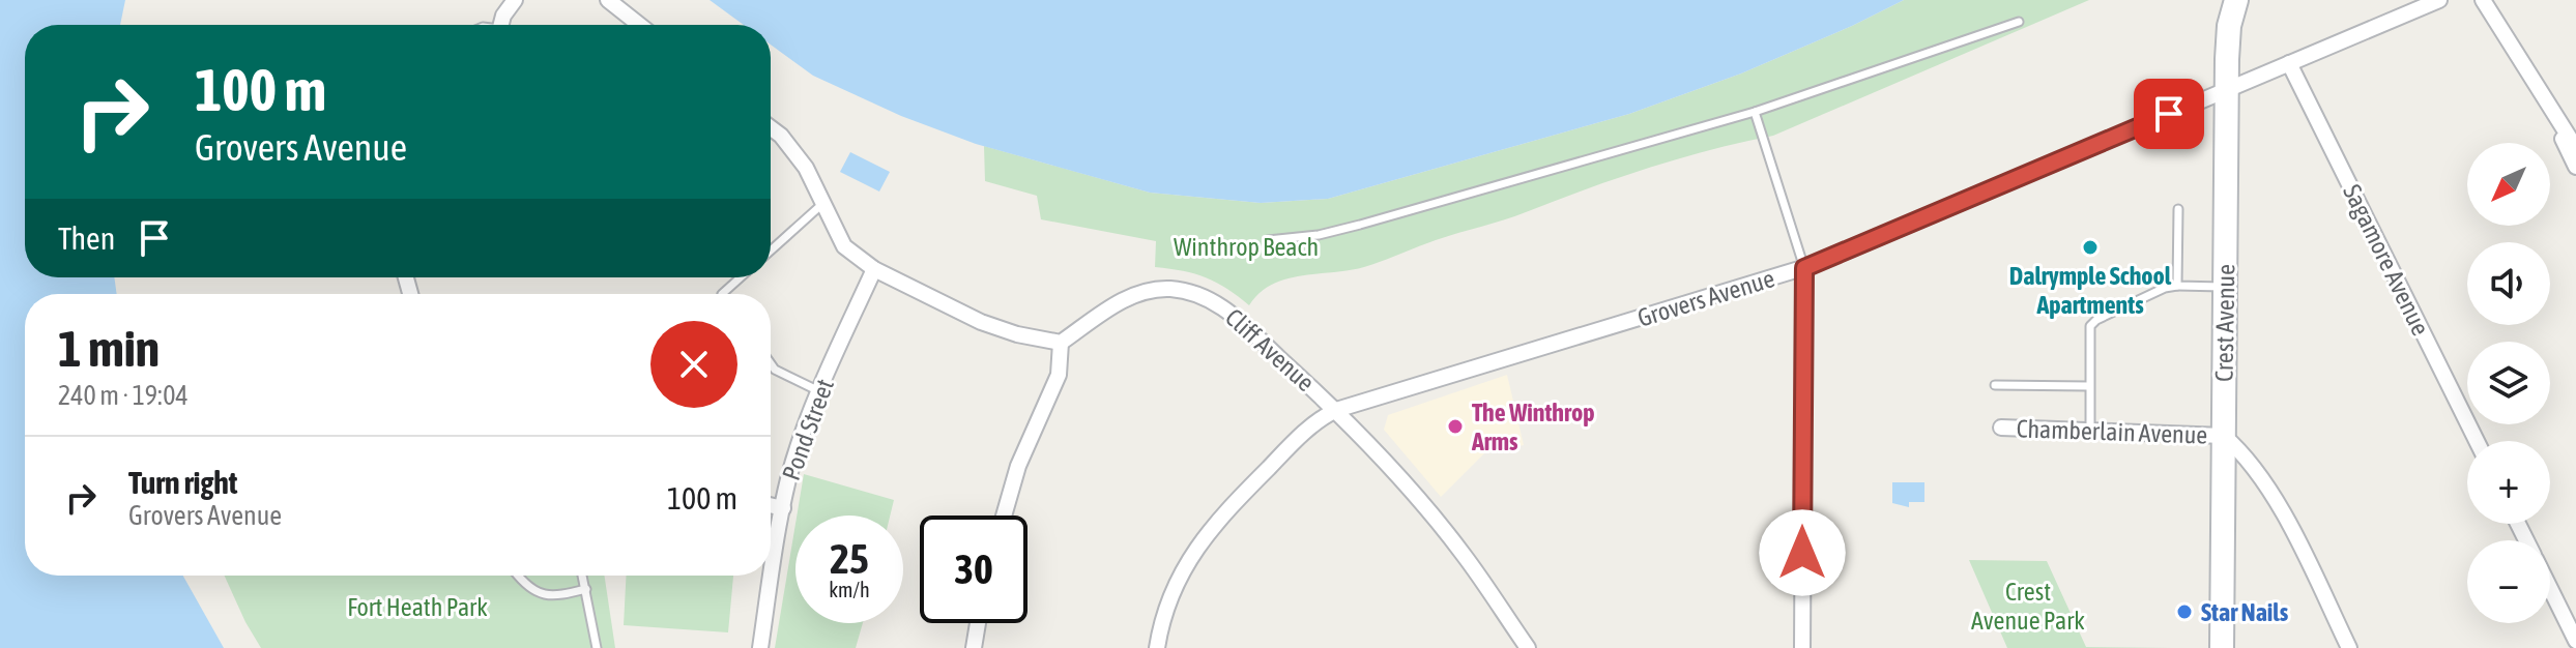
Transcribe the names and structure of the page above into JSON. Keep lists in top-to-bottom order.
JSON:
{
  "streets": {
    "main road": ["Crest Avenue"],
    "street": [
      "Sagamore Avenue",
      "Grovers Avenue",
      "Cliff Avenue",
      "Pond Street",
      "Chamberlain Avenue"
    ]
  },
  "crossings": [
    ["Sagamore Avenue", "Grovers Avenue"],
    ["Grovers Avenue", "Crest Avenue"],
    ["Grovers Avenue", "Cliff Avenue"],
    ["Crest Avenue", "Chamberlain Avenue"]
  ],
  "parks": ["Winthrop Beach", "Crest Avenue Park", "Fort Heath Park"],
  "places": ["Dalrymple School Apartments", "The Winthrop Arms", "Star Nails"],
  "north": "bottom left",
  "page": {
    "turn": ["100 m", "Grovers Avenue"],
    "map_buttons": ["+", "−"],
    "then": "Then",
    "heading": ["1 min", "240 m · 19:04"],
    "list": [
      {
        "name": "Turn right",
        "note": "Grovers Avenue",
        "value": "100 m"
      }
    ],
    "speed": "25 km/h",
    "limit": "30"
  }
}
